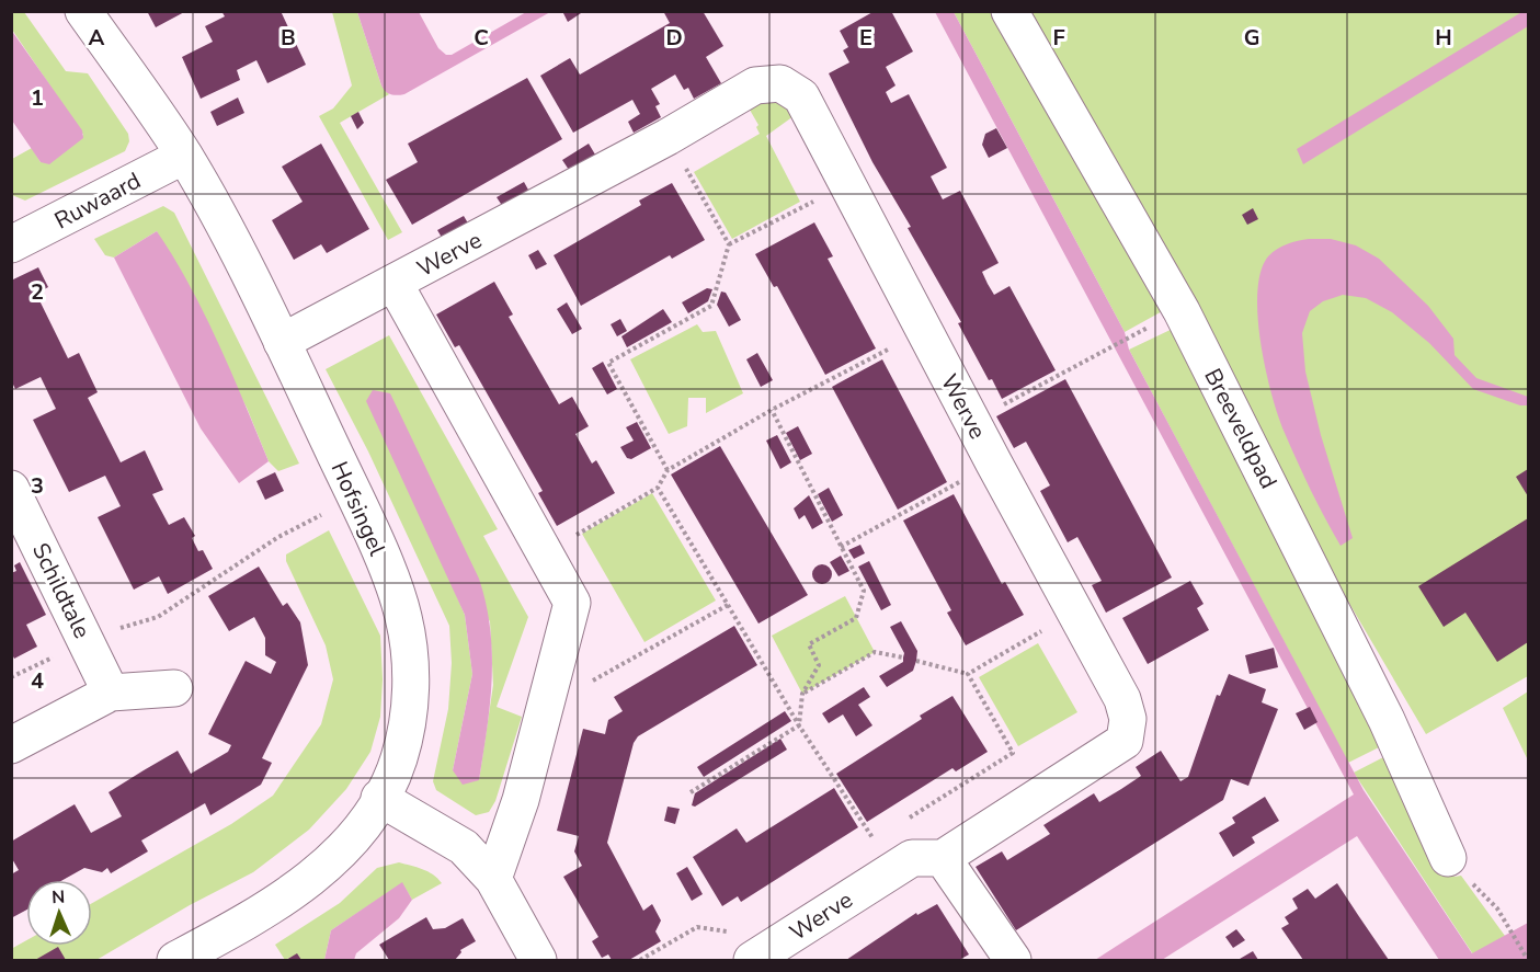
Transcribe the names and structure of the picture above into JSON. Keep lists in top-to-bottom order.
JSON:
{
  "streets": {
    "street": [
      "Ruwaard",
      "Werve",
      "Breeveldpad",
      "Hofsingel",
      "Schildtale"
    ]
  },
  "crossings": [
    ["Ruwaard", "Hofsingel"],
    ["Werve", "Hofsingel"]
  ],
  "north": "top",
  "grid": {
    "columns": [
      "A",
      "B",
      "C",
      "D",
      "E",
      "F",
      "G",
      "H"
    ],
    "rows": [
      "1",
      "2",
      "3",
      "4"
    ]
  }
}
